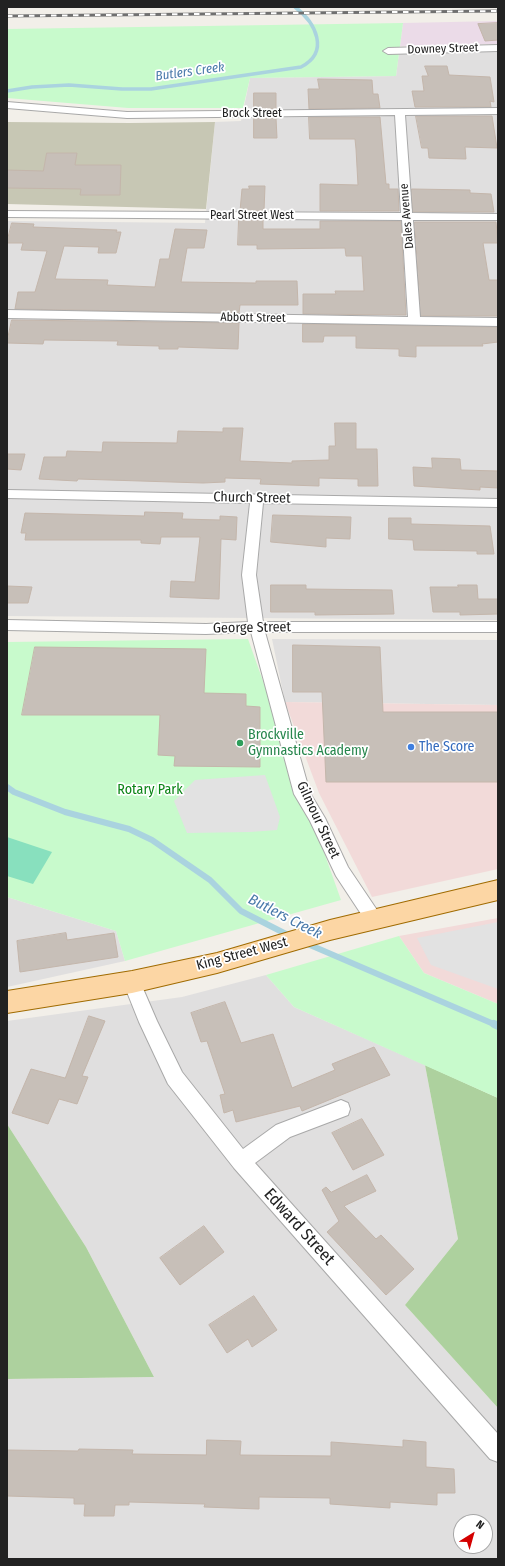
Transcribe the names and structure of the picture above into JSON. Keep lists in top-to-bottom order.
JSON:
{
  "streets": {
    "main road": ["King Street West"],
    "street": [
      "Downey Street",
      "Brock Street",
      "Pearl Street West",
      "Dales Avenue",
      "Abbott Street",
      "Church Street",
      "George Street",
      "Gilmour Street",
      "Edward Street"
    ]
  },
  "crossings": [
    ["Brock Street", "Dales Avenue"],
    ["Pearl Street West", "Dales Avenue"],
    ["Dales Avenue", "Abbott Street"],
    ["Church Street", "Gilmour Street"],
    ["George Street", "Gilmour Street"],
    ["Gilmour Street", "King Street West"],
    ["King Street West", "Edward Street"]
  ],
  "water": ["Butlers Creek"],
  "parks": ["Rotary Park"],
  "places": ["Brockville Gymnastics Academy", "The Score"],
  "north": "top right"
}
